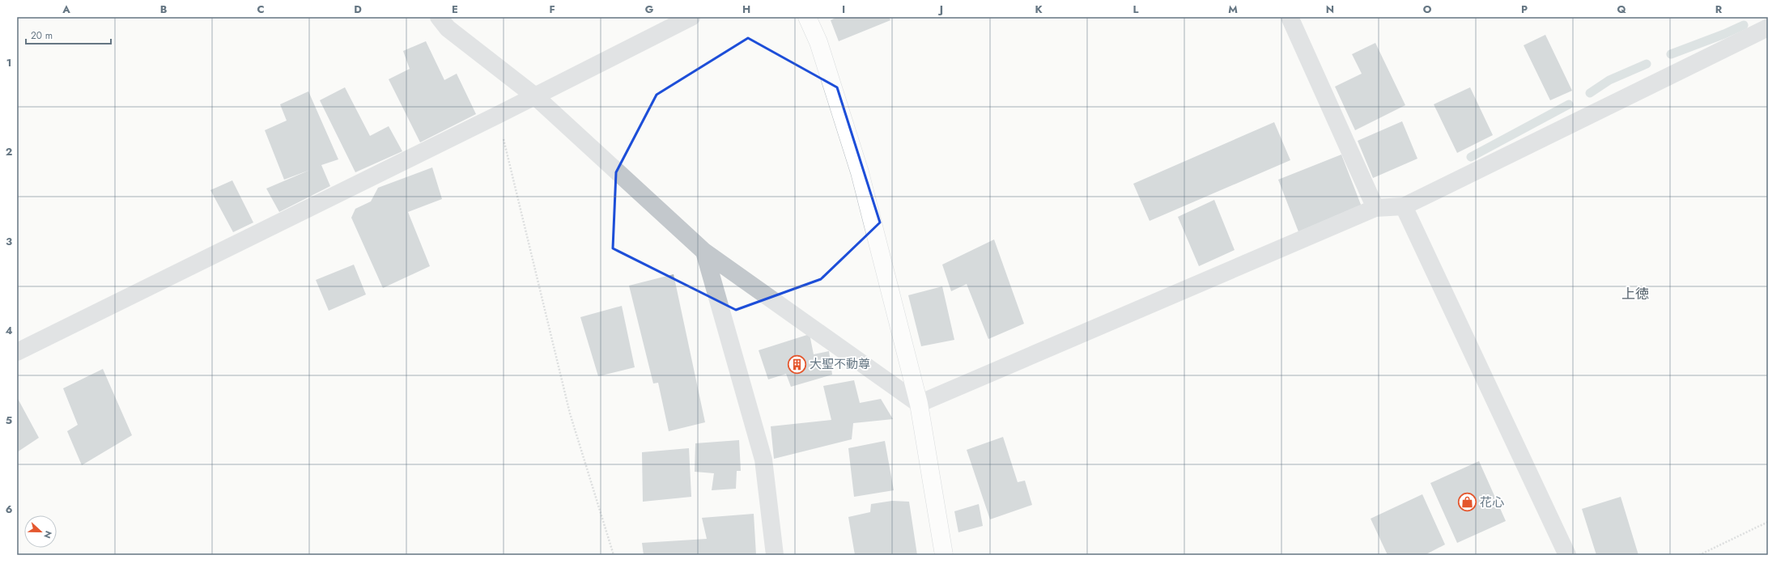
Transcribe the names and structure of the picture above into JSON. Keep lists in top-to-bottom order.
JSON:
{
  "districts": ["上徳"],
  "places": {
    "building": ["大聖不動尊"],
    "shop": ["花心"]
  },
  "scale_bar": "20 m",
  "north": "right",
  "grid": {
    "columns": [
      "A",
      "B",
      "C",
      "D",
      "E",
      "F",
      "G",
      "H",
      "I",
      "J",
      "K",
      "L",
      "M",
      "N",
      "O",
      "P",
      "Q",
      "R"
    ],
    "rows": [
      "1",
      "2",
      "3",
      "4",
      "5",
      "6"
    ]
  }
}
